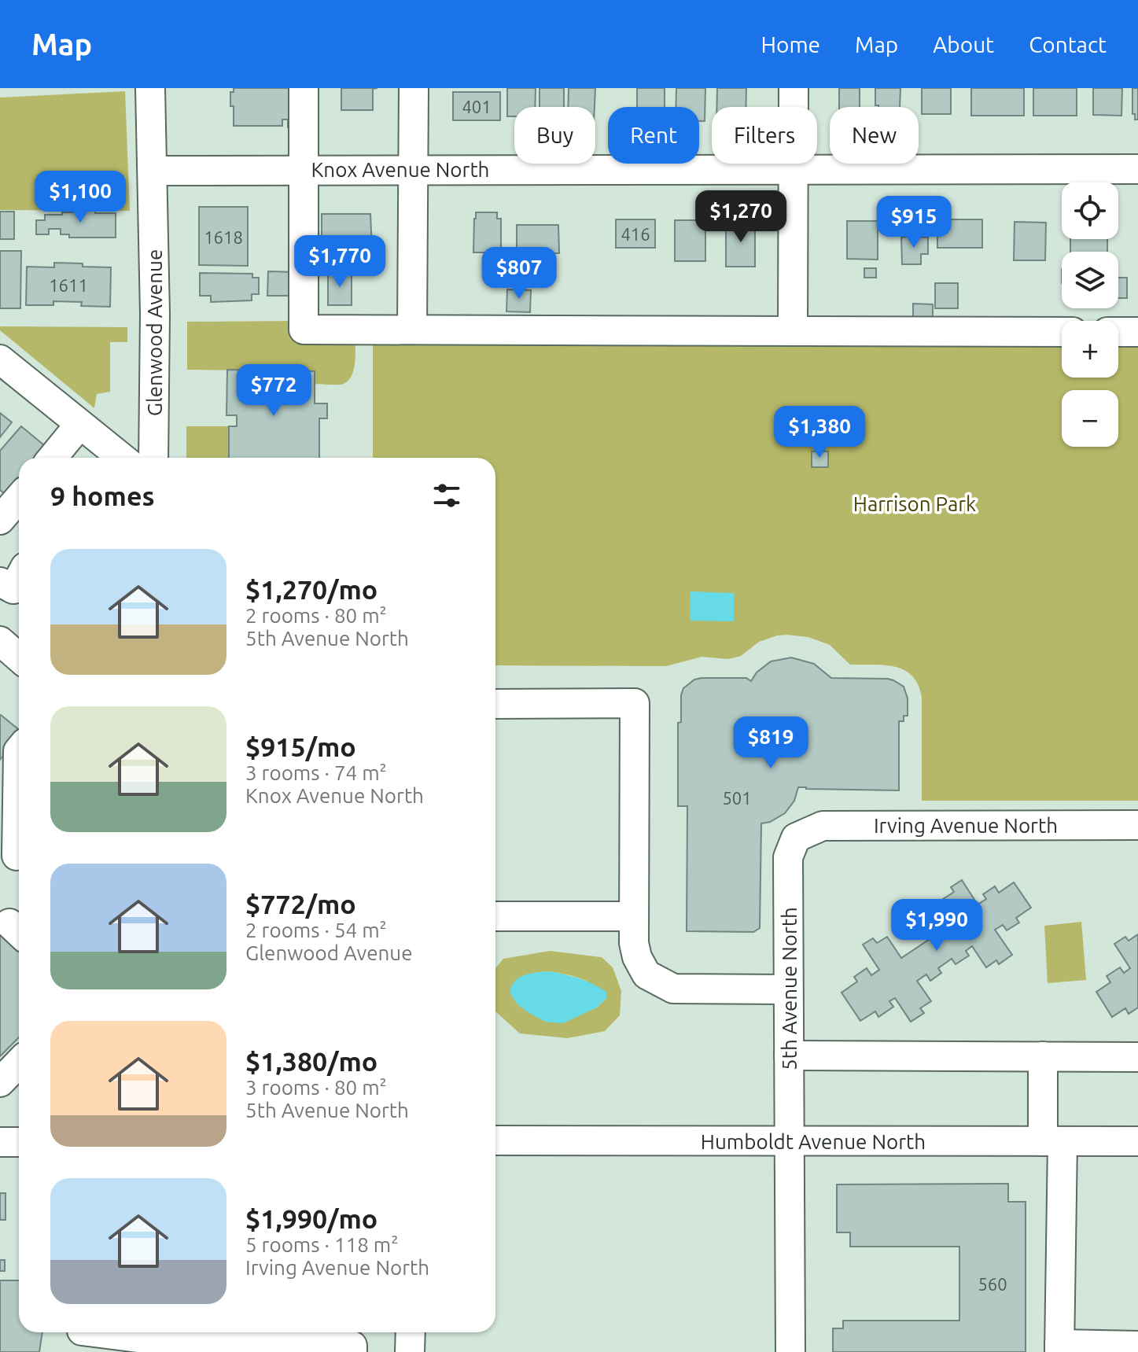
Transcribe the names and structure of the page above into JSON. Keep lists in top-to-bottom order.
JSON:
{
  "streets": {
    "street": [
      "Knox Avenue North",
      "Glenwood Avenue",
      "Irving Avenue North",
      "5th Avenue North",
      "Humboldt Avenue North"
    ]
  },
  "crossings": [
    ["Knox Avenue North", "Glenwood Avenue"],
    ["Irving Avenue North", "5th Avenue North"],
    ["5th Avenue North", "Humboldt Avenue North"]
  ],
  "parks": ["Harrison Park"],
  "house_numbers": [
    "401",
    "416",
    "1618",
    "1611",
    "501",
    "560"
  ],
  "page": {
    "header": "Map",
    "nav": [
      "Home",
      "Map",
      "About",
      "Contact"
    ],
    "chip": [
      "Buy",
      "Rent",
      "Filters",
      "New"
    ],
    "price": [
      "$1,100",
      "$1,270",
      "$915",
      "$1,770",
      "$807",
      "$772",
      "$1,380",
      "$819",
      "$1,990"
    ],
    "map_buttons": ["+", "−"],
    "heading": "9 homes",
    "list": [
      {
        "name": "$1,270/mo",
        "note": "2 rooms · 80 m² · 5th Avenue North"
      },
      {
        "name": "$915/mo",
        "note": "3 rooms · 74 m² · Knox Avenue North"
      },
      {
        "name": "$772/mo",
        "note": "2 rooms · 54 m² · Glenwood Avenue"
      },
      {
        "name": "$1,380/mo",
        "note": "3 rooms · 80 m² · 5th Avenue North"
      },
      {
        "name": "$1,990/mo",
        "note": "5 rooms · 118 m² · Irving Avenue North"
      }
    ]
  }
}
